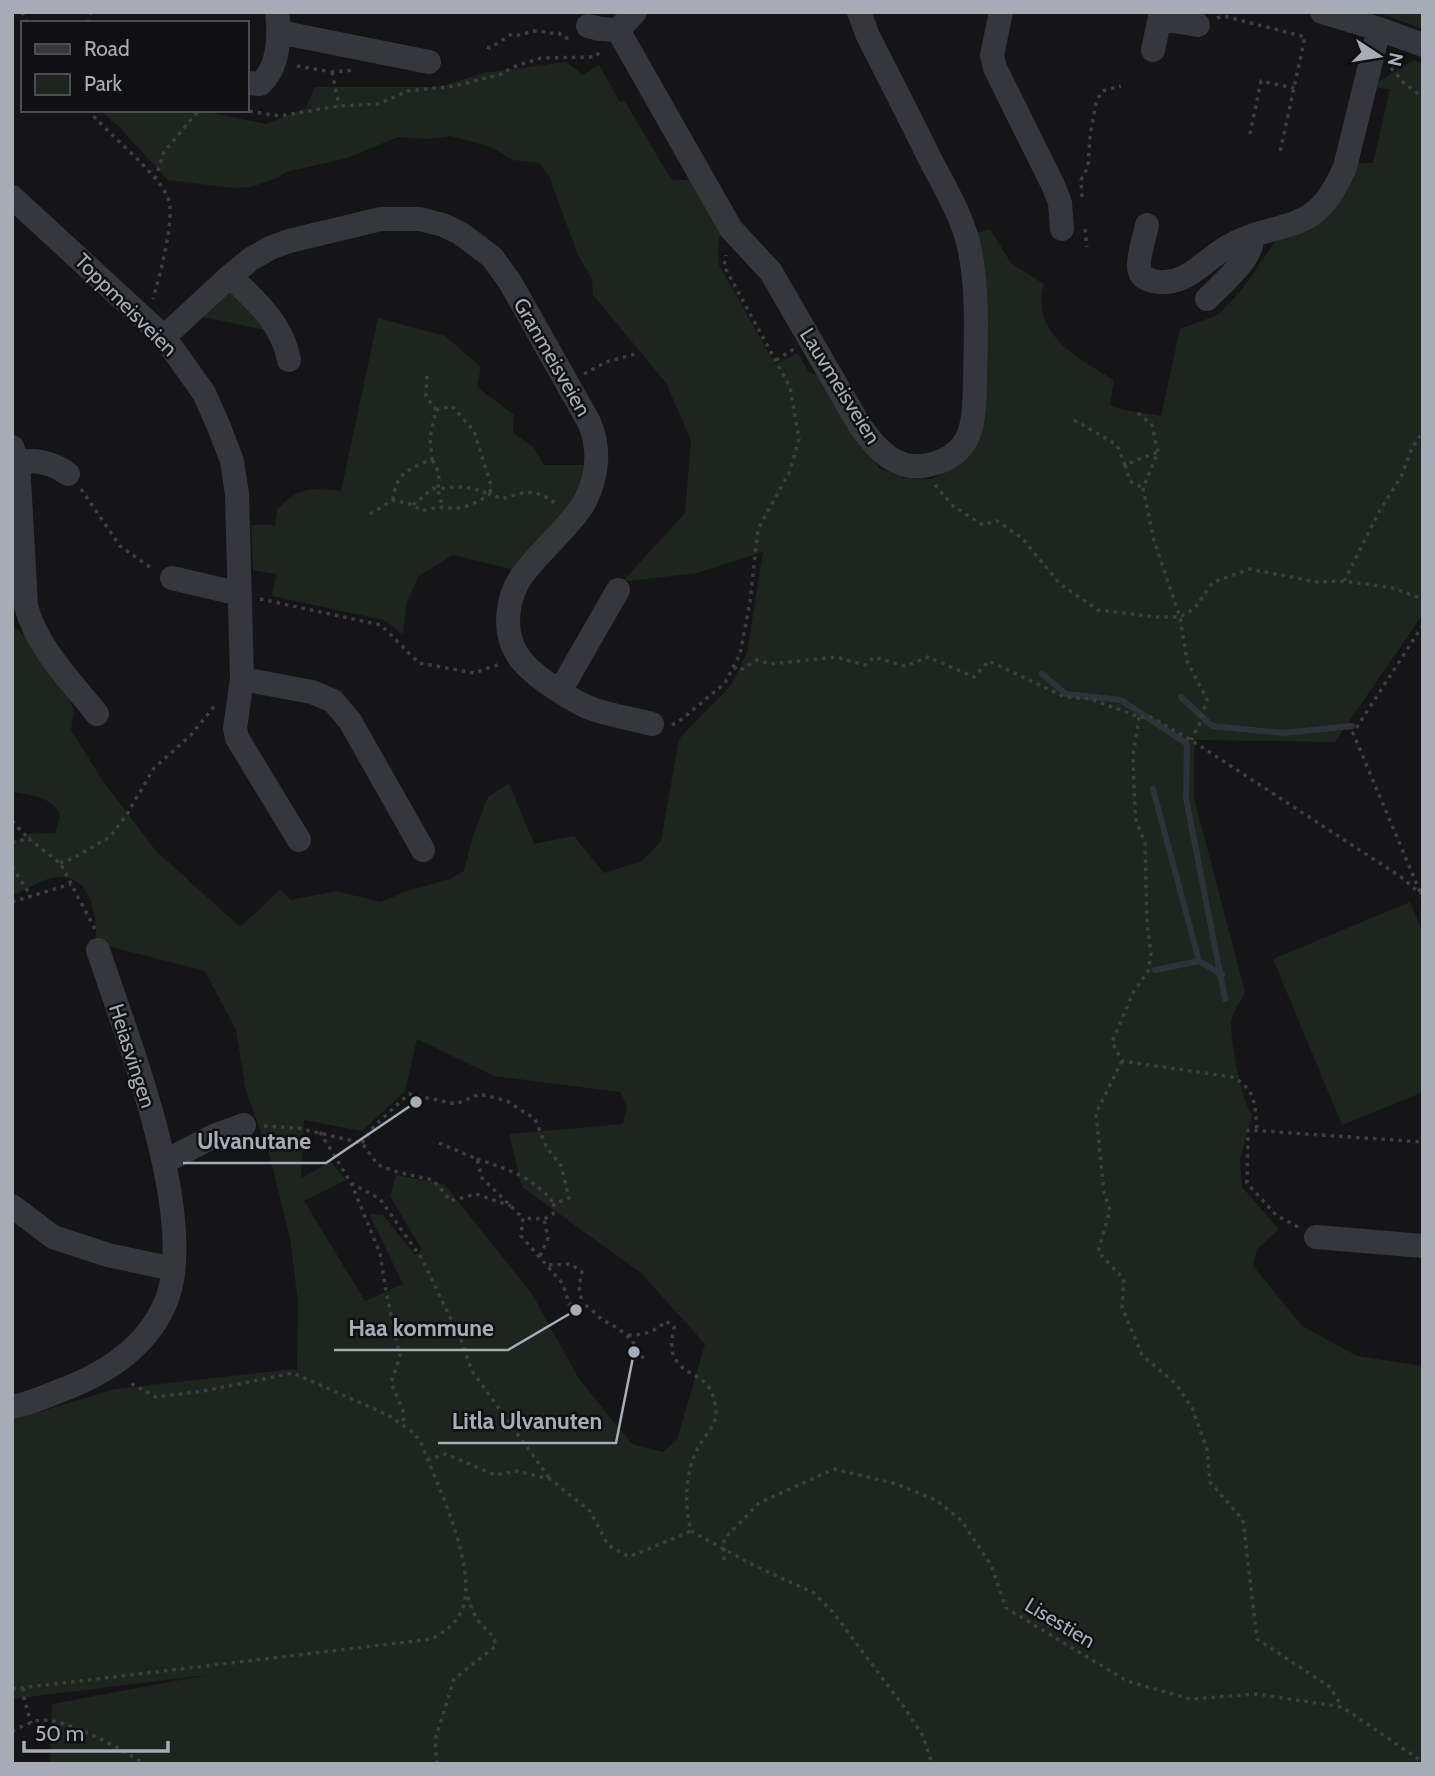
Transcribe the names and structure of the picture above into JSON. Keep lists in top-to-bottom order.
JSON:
{
  "streets": {
    "street": [
      "Toppmeisveien",
      "Granmeisveien",
      "Lauvmeisveien",
      "Heiasvingen"
    ],
    "path": ["Lisestien"]
  },
  "crossings": [
    ["Toppmeisveien", "Granmeisveien"]
  ],
  "places": ["Ulvanutane", "Haa kommune", "Litla Ulvanuten"],
  "legend": ["Road", "Park"],
  "scale_bar": "50 m",
  "north": "right"
}
